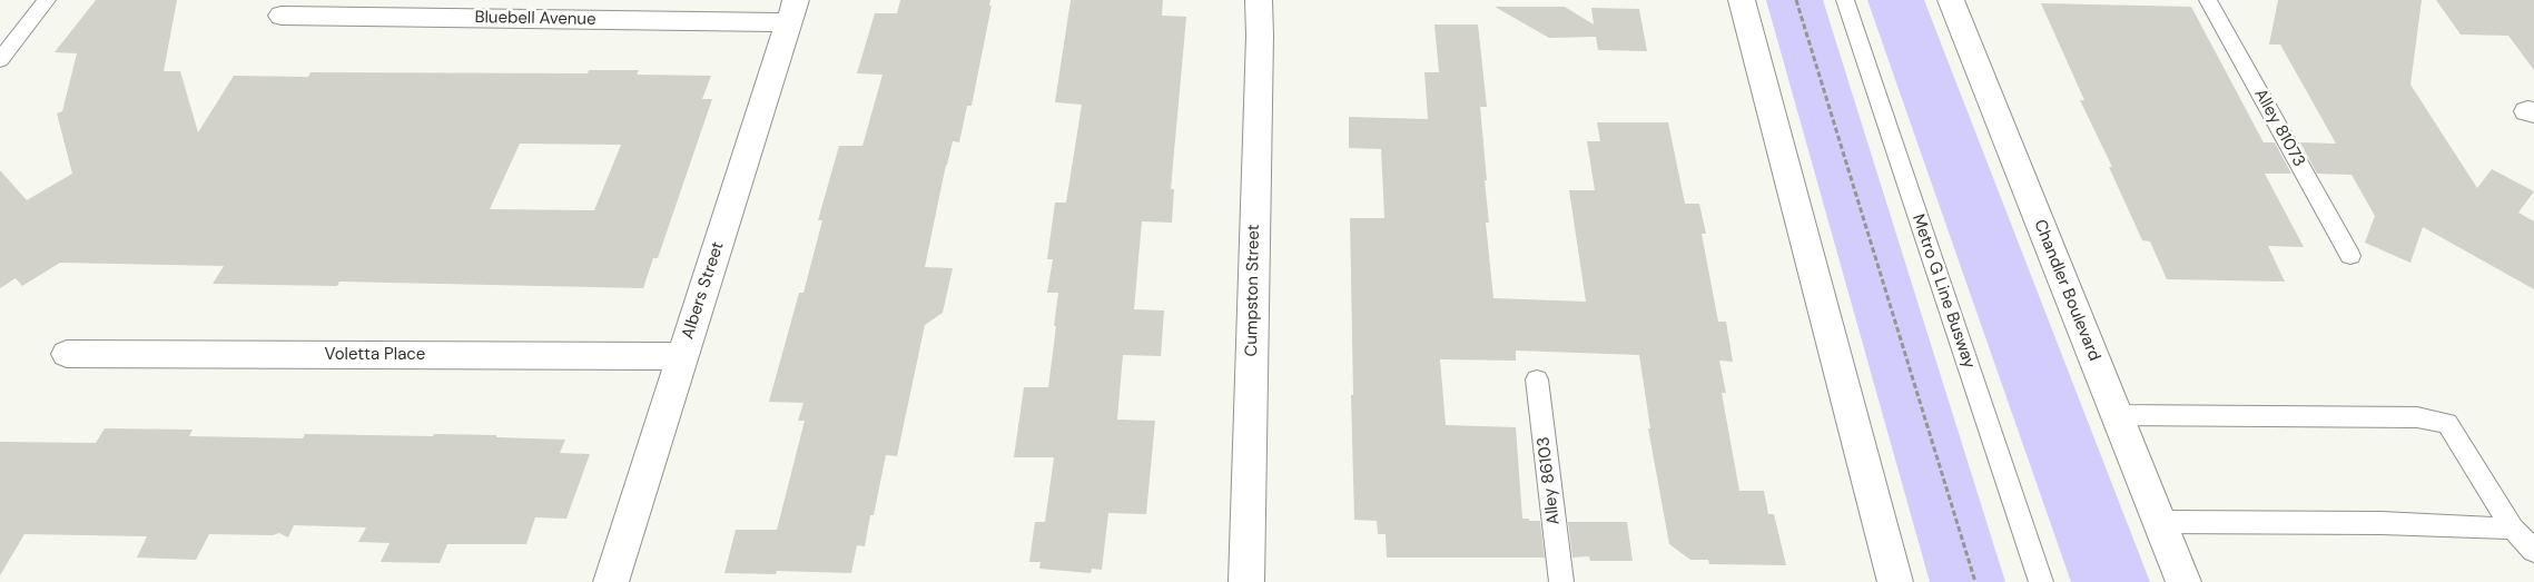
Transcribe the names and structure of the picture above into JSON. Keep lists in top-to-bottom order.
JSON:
{
  "streets": {
    "street": [
      "Bluebell Avenue",
      "Albers Street",
      "Cumpston Street",
      "Chandler Boulevard",
      "Voletta Place"
    ],
    "lane": ["Alley 81073", "Metro G Line Busway", "Alley 86103"]
  },
  "crossings": [
    ["Bluebell Avenue", "Albers Street"],
    ["Albers Street", "Voletta Place"]
  ]
}
